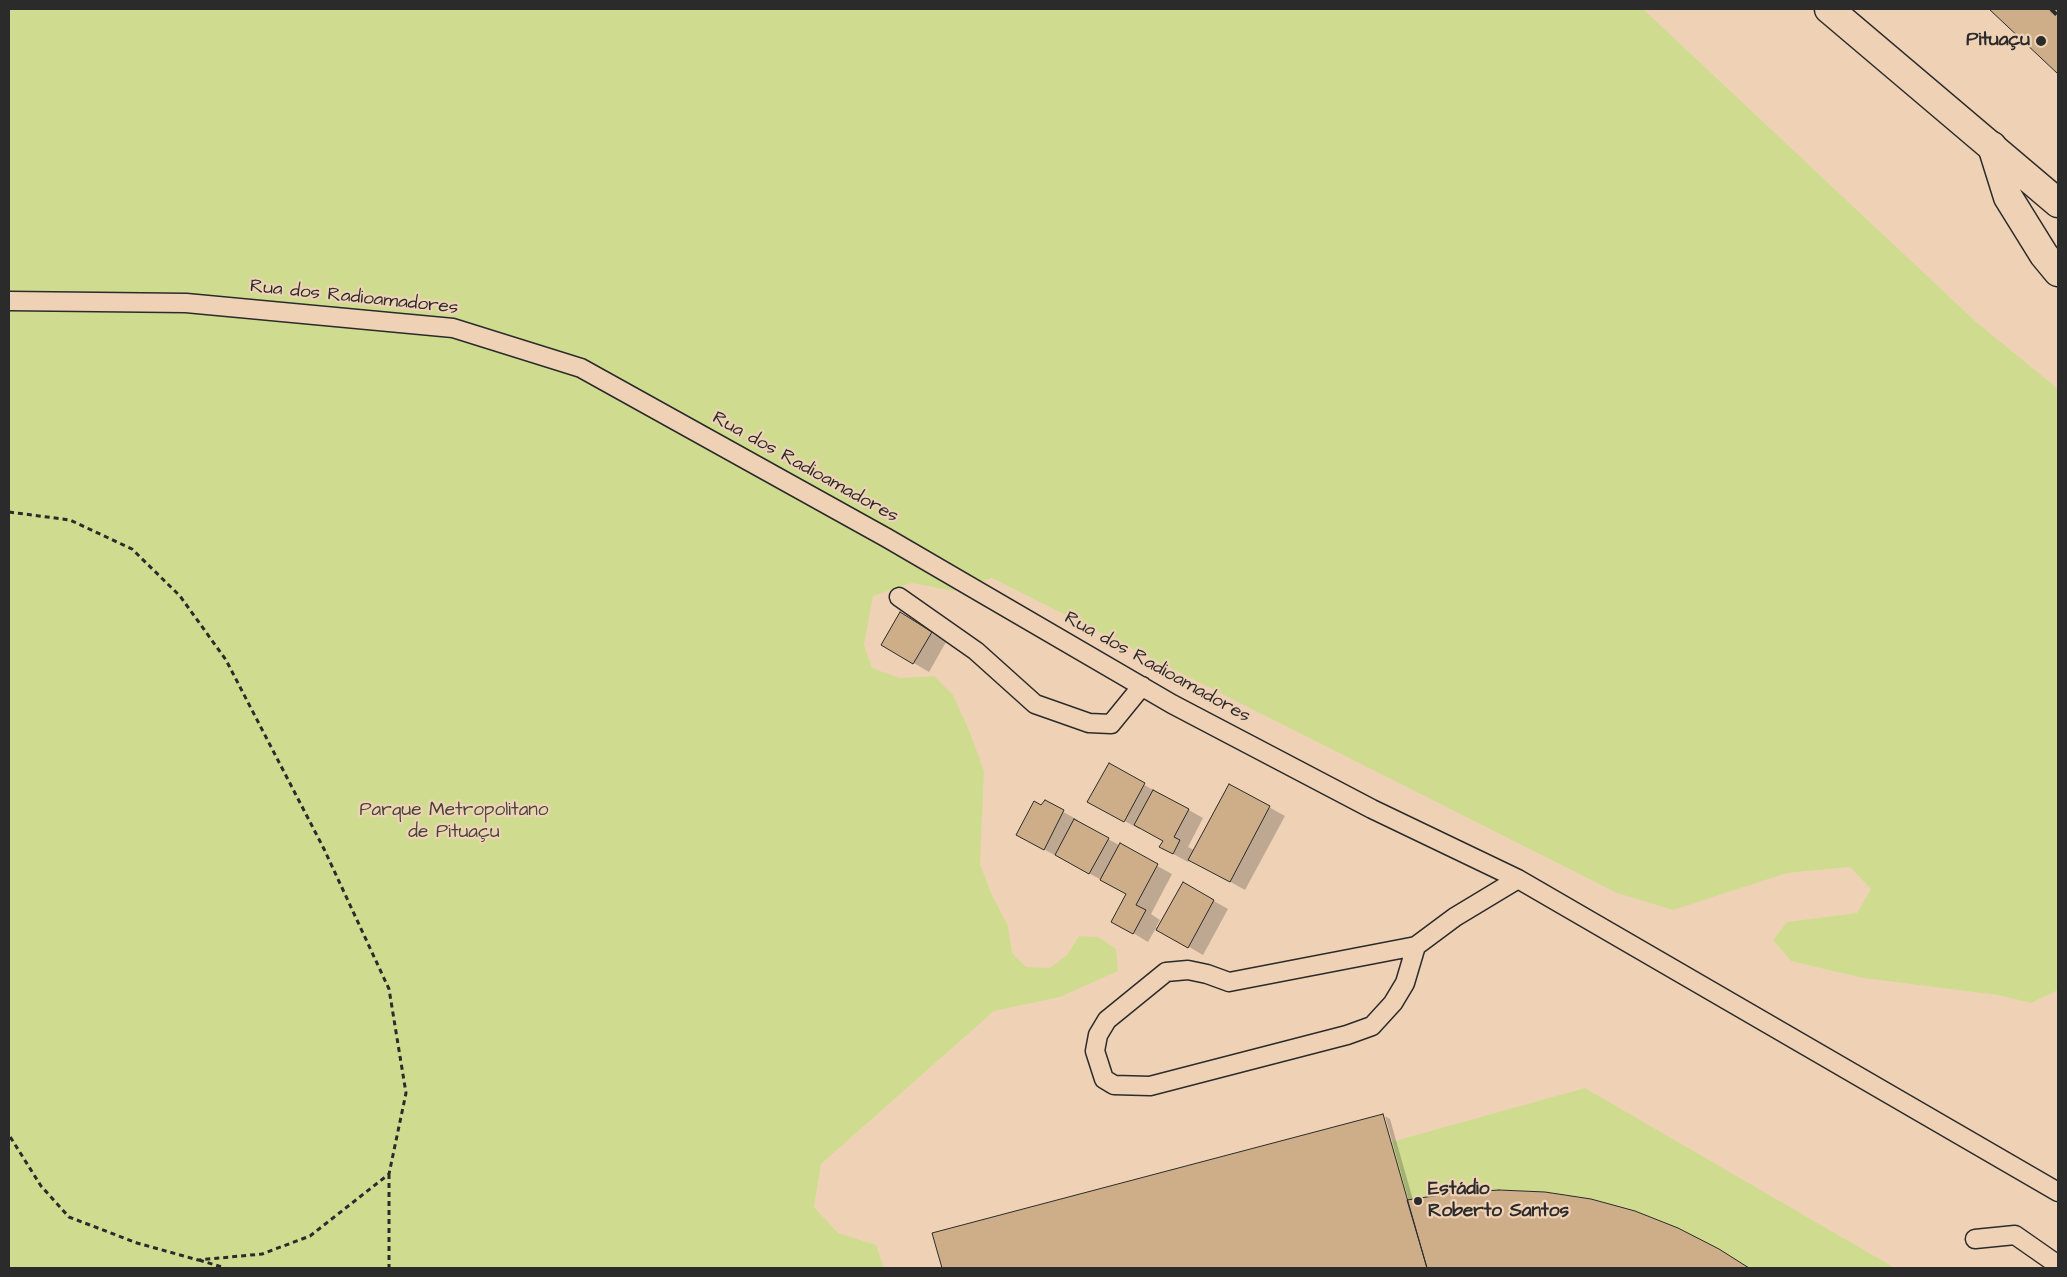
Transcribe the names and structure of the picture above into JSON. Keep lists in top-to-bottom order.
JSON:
{
  "streets": {
    "lane": ["Rua dos Radioamadores"]
  },
  "parks": ["Parque Metropolitano de Pituaçu"],
  "places": ["Pituaçu", "Estádio Roberto Santos"]
}
